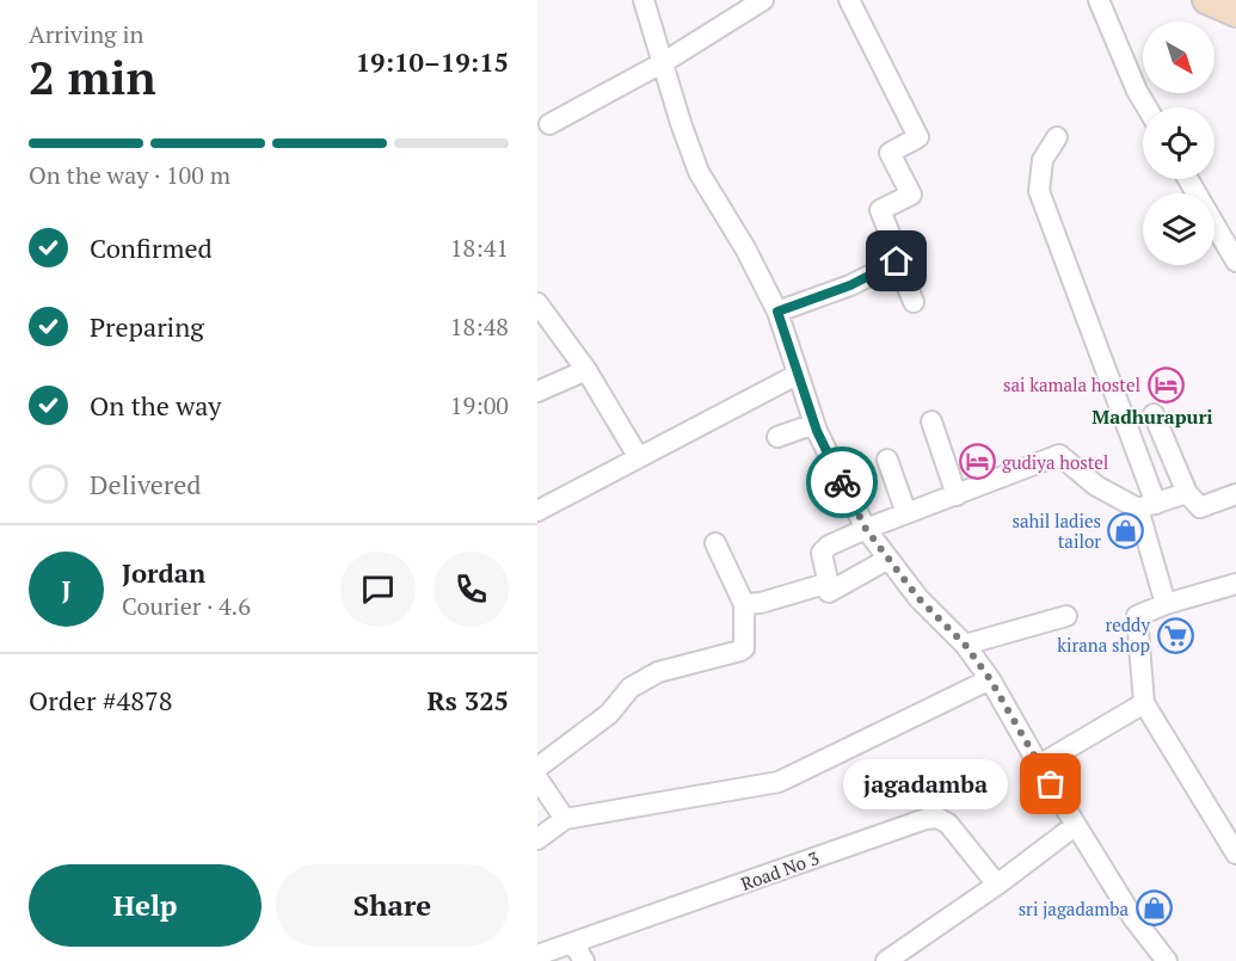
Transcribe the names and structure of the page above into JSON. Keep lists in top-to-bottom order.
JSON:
{
  "streets": {
    "street": ["Road No 3"]
  },
  "districts": ["Madhurapuri"],
  "places": {
    "hotel": ["sai kamala hostel", "gudiya hostel"],
    "shop": ["sahil ladies tailor", "sri jagadamba"],
    "supermarket": ["reddy kirana shop"],
    "other": ["jagadamba"]
  },
  "north": "bottom right",
  "page": {
    "heading": ["2 min", "Arriving in", "19:10–19:15"],
    "panel": [
      "Jordan",
      "Courier · 4.6",
      "Order #4878",
      "Rs 325"
    ],
    "bar": "On the way · 100 m",
    "list": [
      ["Confirmed", "18:41"],
      ["Preparing", "18:48"],
      ["On the way", "19:00"],
      "Delivered"
    ],
    "round": "J",
    "bubble": "jagadamba",
    "buttons": ["Help", "Share"]
  }
}
